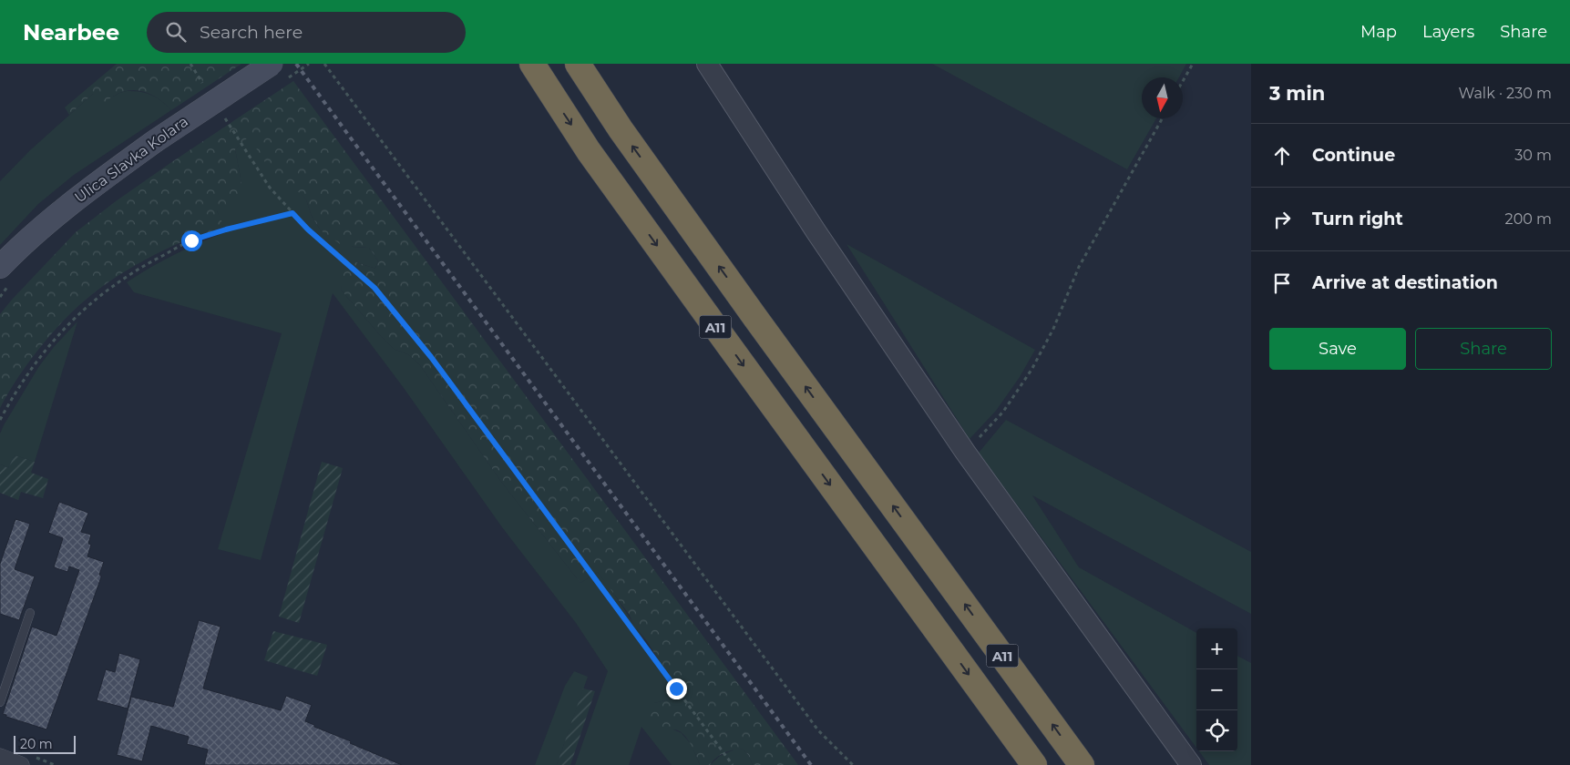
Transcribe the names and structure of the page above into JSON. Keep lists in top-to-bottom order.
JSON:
{
  "streets": {
    "highway": ["A11"],
    "main road": ["Ulica Slavka Kolara"]
  },
  "scale_bar": "20 m",
  "north": "bottom",
  "page": {
    "header": "Nearbee",
    "search": "Search here",
    "nav": ["Map", "Layers", "Share"],
    "heading": ["3 min", "Walk · 230 m"],
    "list": [
      ["Continue", "30 m"],
      ["Turn right", "200 m"],
      "Arrive at destination"
    ],
    "buttons": ["Save", "Share"],
    "map_buttons": ["+", "−"],
    "scale": "20 m"
  }
}
